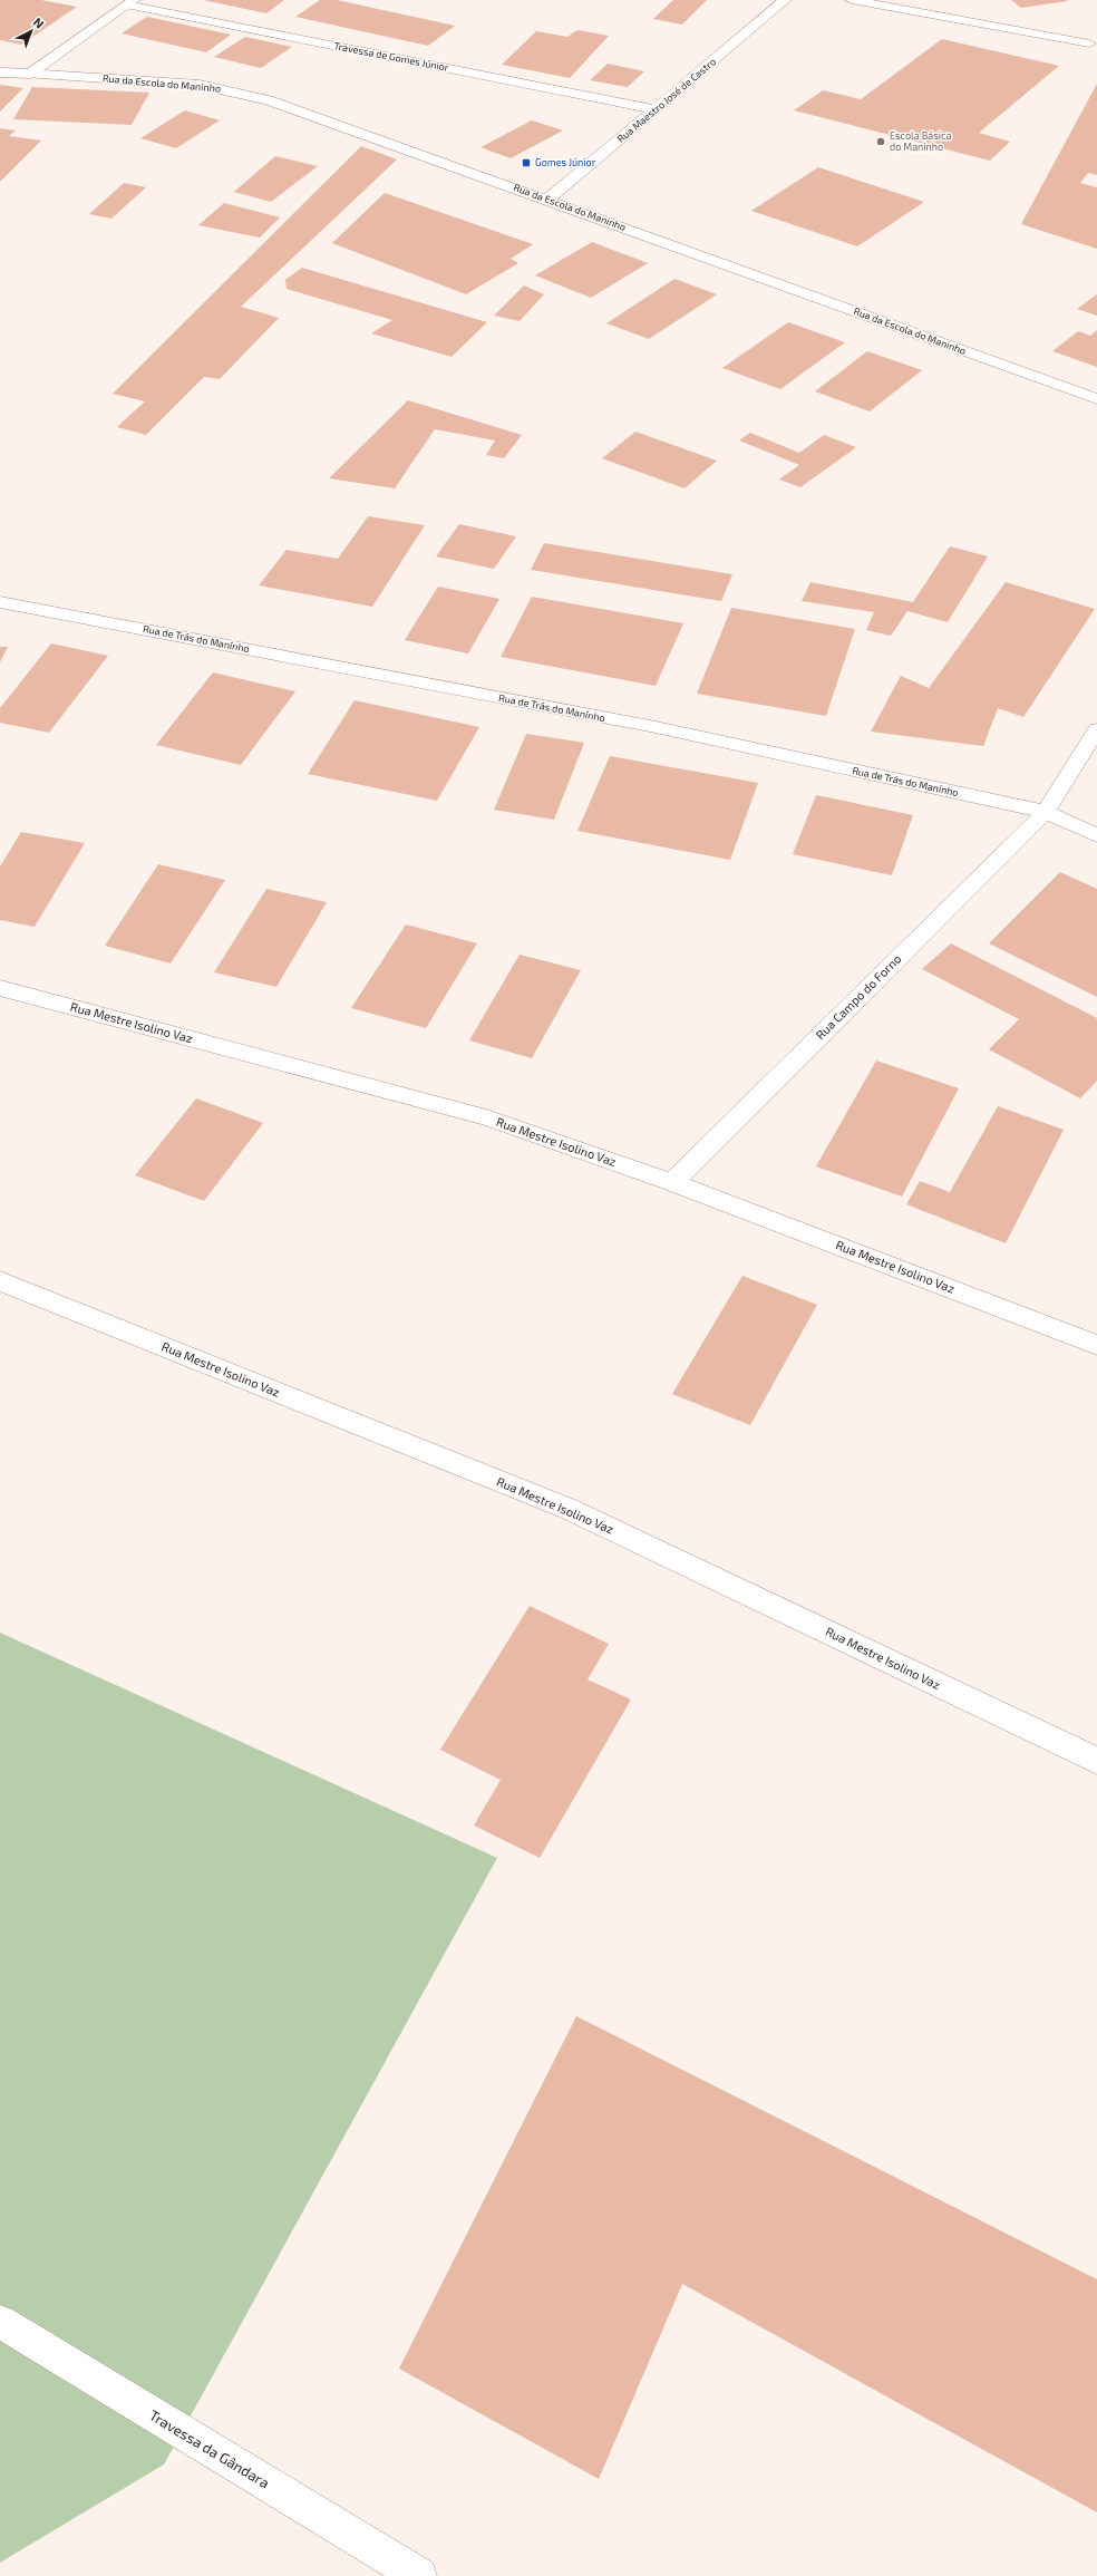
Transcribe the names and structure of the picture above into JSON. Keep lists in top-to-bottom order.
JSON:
{
  "streets": {
    "street": [
      "Travessa de Gomes Júnior",
      "Rua da Escola do Maninho",
      "Rua Maestro José de Castro",
      "Rua de Trás do Manínho",
      "Rua Campo do Forno",
      "Rua Mestre Isolino Vaz",
      "Travessa da Gândara"
    ]
  },
  "crossings": [
    ["Travessa de Gomes Júnior", "Rua Maestro José de Castro"],
    ["Rua da Escola do Maninho", "Rua Maestro José de Castro"],
    ["Rua de Trás do Manínho", "Rua Campo do Forno"],
    ["Rua Campo do Forno", "Rua Mestre Isolino Vaz"]
  ],
  "places": {
    "other": ["Escola Básica do Maninho"],
    "transit": ["Gomes Júnior"]
  },
  "north": "top right"
}
